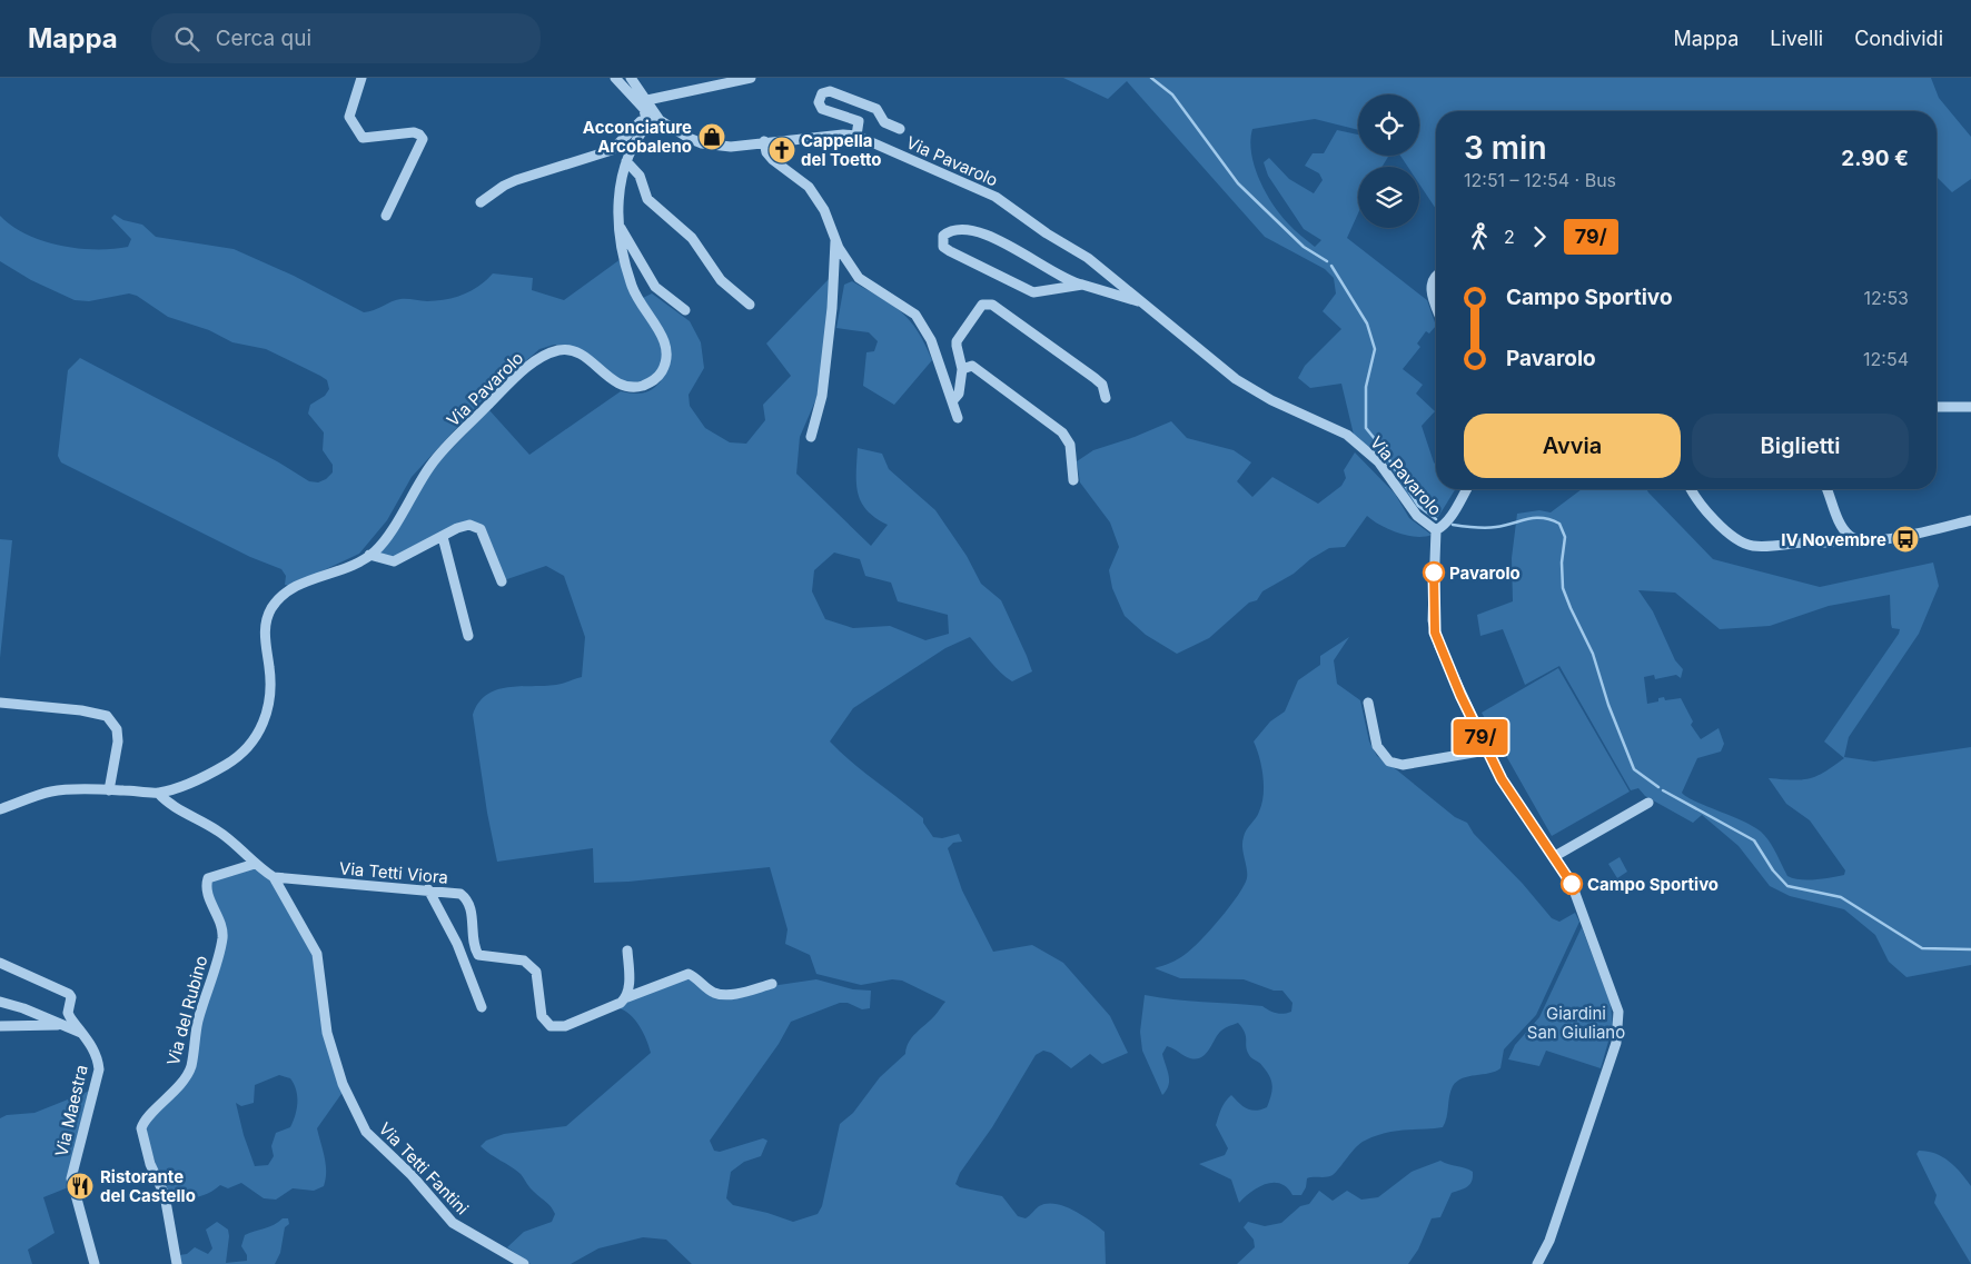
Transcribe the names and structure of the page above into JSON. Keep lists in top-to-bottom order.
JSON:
{
  "streets": {
    "street": [
      "Via Pavarolo",
      "Via Tetti Viora",
      "Via del Rubino",
      "Via Maestra",
      "Via Tetti Fantini"
    ]
  },
  "crossings": [
    ["Via Tetti Viora", "Via Tetti Fantini"]
  ],
  "parks": ["Giardini San Giuliano"],
  "places": {
    "shop": ["Acconciature Arcobaleno"],
    "church": ["Cappella del Toetto"],
    "bus stop": ["IV Novembre"],
    "other": ["Pavarolo", "Campo Sportivo"],
    "restaurant": ["Ristorante del Castello"]
  },
  "lines": ["bus line 79/"],
  "page": {
    "header": "Mappa",
    "search": "Cerca qui",
    "nav": ["Mappa", "Livelli", "Condividi"],
    "on_map": "79/",
    "heading": ["3 min", "12:51 – 12:54 · Bus", "2.90 €"],
    "legs": ["2", "79/"],
    "list": [
      {
        "name": "Campo Sportivo",
        "value": "12:53"
      },
      {
        "name": "Pavarolo",
        "value": "12:54"
      }
    ],
    "buttons": ["Avvia", "Biglietti"]
  }
}
